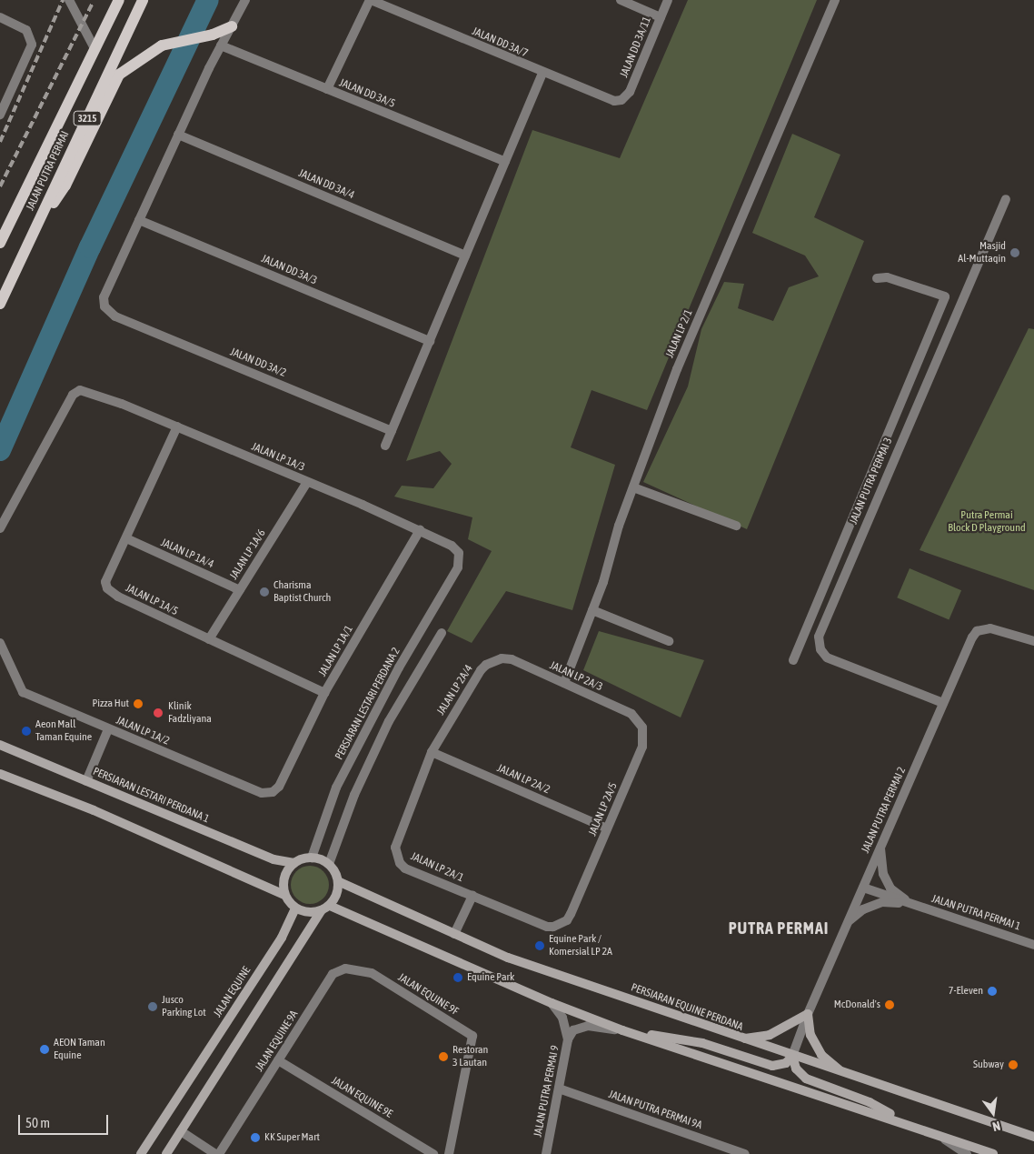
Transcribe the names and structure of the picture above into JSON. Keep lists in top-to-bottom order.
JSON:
{
  "streets": {
    "main road": ["3215", "JALAN PUTRA PERMAI"],
    "street": [
      "JALAN DD 3A/7",
      "JALAN DD 3A/11",
      "JALAN DD 3A/5",
      "JALAN DD 3A/4",
      "JALAN DD 3A/3",
      "JALAN LP 2/1",
      "JALAN DD 3A/2",
      "JALAN LP 1A/3",
      "JALAN PUTRA PERMAI 3",
      "JALAN LP 1A/4",
      "JALAN LP 1A/6",
      "JALAN LP 1A/5",
      "JALAN LP 1A/1",
      "JALAN LP 2A/3",
      "JALAN LP 2A/4",
      "PERSIARAN LESTARI PERDANA 2",
      "JALAN LP 1A/2",
      "JALAN LP 2A/2",
      "PERSIARAN LESTARI PERDANA 1",
      "JALAN LP 2A/5",
      "JALAN PUTRA PERMAI 2",
      "JALAN LP 2A/1",
      "JALAN PUTRA PERMAI 1",
      "JALAN EQUINE",
      "JALAN EQUINE 9F",
      "PERSIARAN EQUINE PERDANA",
      "JALAN EQUINE 9A",
      "JALAN PUTRA PERMAI 9",
      "JALAN EQUINE 9E",
      "JALAN PUTRA PERMAI 9A"
    ]
  },
  "crossings": [
    ["JALAN DD 3A/7", "JALAN DD 3A/11"],
    ["JALAN DD 3A/3", "JALAN DD 3A/2"],
    ["JALAN LP 2/1", "JALAN LP 2A/3"],
    ["JALAN LP 1A/3", "JALAN LP 1A/6"],
    ["JALAN LP 1A/3", "JALAN LP 1A/5"],
    ["JALAN LP 1A/3", "JALAN LP 1A/1"],
    ["JALAN LP 1A/3", "PERSIARAN LESTARI PERDANA 2"],
    ["JALAN PUTRA PERMAI 3", "JALAN PUTRA PERMAI 2"],
    ["JALAN LP 1A/4", "JALAN LP 1A/6"],
    ["JALAN LP 1A/4", "JALAN LP 1A/5"],
    ["JALAN LP 1A/6", "JALAN LP 1A/5"],
    ["JALAN LP 1A/5", "JALAN LP 1A/1"],
    ["JALAN LP 1A/1", "JALAN LP 1A/2"],
    ["JALAN LP 2A/3", "JALAN LP 2A/4"],
    ["JALAN LP 2A/3", "JALAN LP 2A/5"],
    ["JALAN LP 2A/4", "JALAN LP 2A/2"],
    ["JALAN LP 2A/4", "JALAN LP 2A/1"],
    ["PERSIARAN LESTARI PERDANA 2", "PERSIARAN LESTARI PERDANA 1"],
    ["PERSIARAN LESTARI PERDANA 2", "JALAN EQUINE"],
    ["PERSIARAN LESTARI PERDANA 2", "PERSIARAN EQUINE PERDANA"],
    ["JALAN LP 2A/2", "JALAN LP 2A/5"],
    ["JALAN LP 2A/2", "JALAN LP 2A/1"],
    ["PERSIARAN LESTARI PERDANA 1", "JALAN EQUINE"],
    ["PERSIARAN LESTARI PERDANA 1", "PERSIARAN EQUINE PERDANA"],
    ["JALAN LP 2A/5", "JALAN LP 2A/1"],
    ["JALAN PUTRA PERMAI 2", "JALAN PUTRA PERMAI 1"],
    ["JALAN PUTRA PERMAI 2", "PERSIARAN EQUINE PERDANA"],
    ["JALAN EQUINE", "PERSIARAN EQUINE PERDANA"],
    ["JALAN EQUINE 9F", "JALAN EQUINE 9A"],
    ["JALAN EQUINE 9A", "JALAN EQUINE 9E"],
    ["JALAN PUTRA PERMAI 9", "JALAN PUTRA PERMAI 9A"]
  ],
  "districts": ["PUTRA PERMAI"],
  "parks": ["Putra Permai Block D Playground"],
  "places": [
    "Masjid Al-Muttaqin",
    "Charisma Baptist Church",
    "Pizza Hut",
    "Klinik Fadzliyana",
    "Aeon Mall Taman Equine",
    "Equine Park / Komersial LP 2A",
    "Equine Park",
    "7-Eleven",
    "McDonald's",
    "Jusco Parking Lot",
    "AEON Taman Equine",
    "Restoran 3 Lautan",
    "Subway",
    "KK Super Mart"
  ],
  "scale_bar": "50 m",
  "north": "bottom"
}
